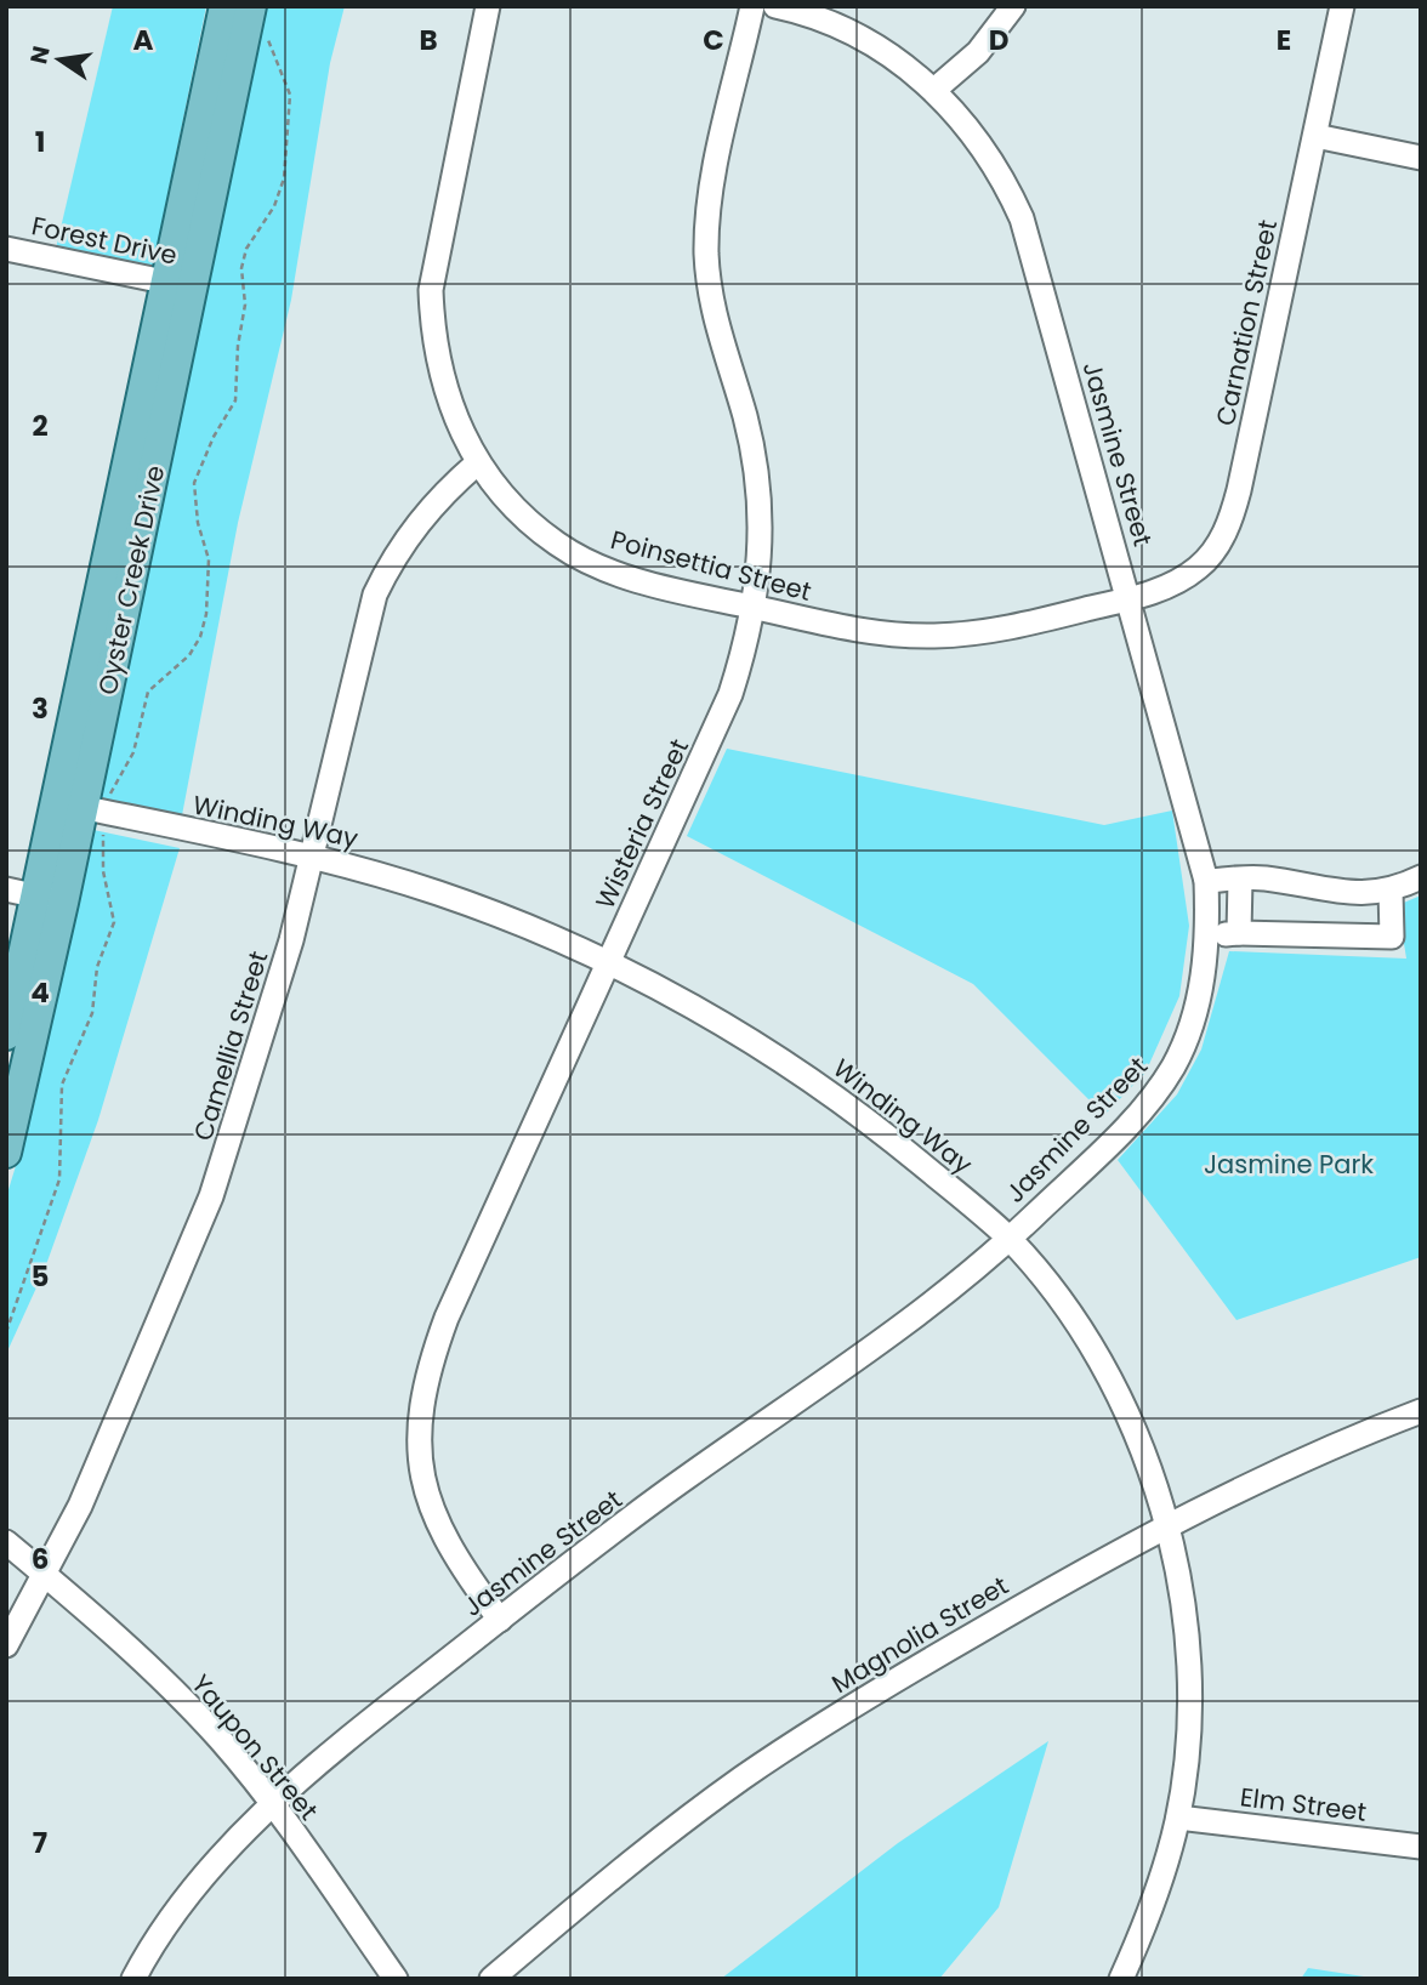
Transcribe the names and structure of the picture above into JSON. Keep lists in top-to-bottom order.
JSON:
{
  "streets": {
    "main road": ["Oyster Creek Drive"],
    "street": [
      "Forest Drive",
      "Carnation Street",
      "Jasmine Street",
      "Poinsettia Street",
      "Winding Way",
      "Wisteria Street",
      "Camellia Street",
      "Magnolia Street",
      "Yaupon Street",
      "Elm Street"
    ]
  },
  "crossings": [
    ["Forest Drive", "Oyster Creek Drive"],
    ["Carnation Street", "Jasmine Street"],
    ["Carnation Street", "Poinsettia Street"],
    ["Jasmine Street", "Poinsettia Street"],
    ["Jasmine Street", "Winding Way"],
    ["Jasmine Street", "Wisteria Street"],
    ["Jasmine Street", "Yaupon Street"],
    ["Poinsettia Street", "Wisteria Street"],
    ["Poinsettia Street", "Camellia Street"],
    ["Oyster Creek Drive", "Winding Way"],
    ["Winding Way", "Wisteria Street"],
    ["Winding Way", "Camellia Street"],
    ["Winding Way", "Magnolia Street"],
    ["Winding Way", "Elm Street"],
    ["Camellia Street", "Yaupon Street"]
  ],
  "parks": ["Jasmine Park"],
  "north": "left",
  "grid": {
    "columns": [
      "A",
      "B",
      "C",
      "D",
      "E"
    ],
    "rows": [
      "1",
      "2",
      "3",
      "4",
      "5",
      "6",
      "7"
    ]
  }
}
